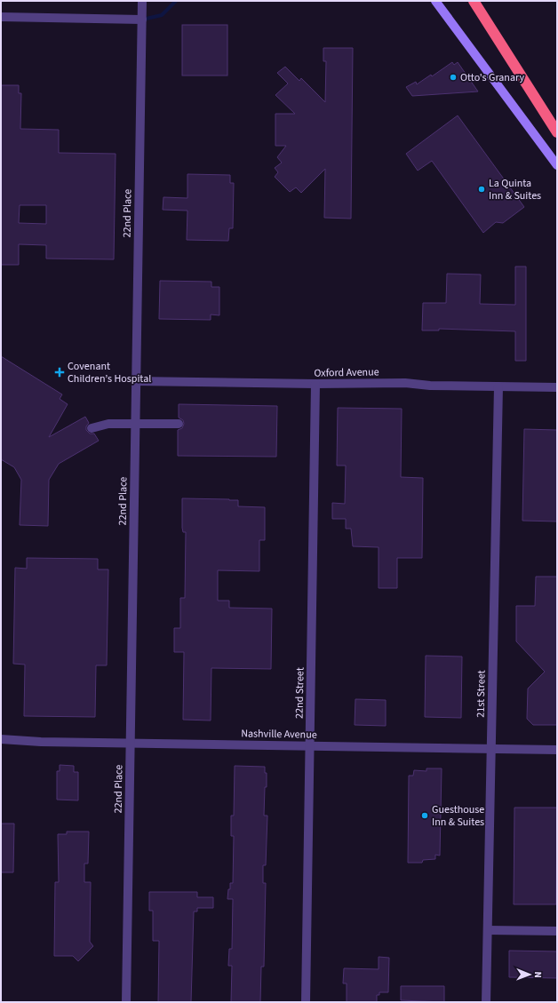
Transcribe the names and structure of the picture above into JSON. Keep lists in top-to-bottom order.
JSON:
{
  "streets": {
    "street": [
      "22nd Place",
      "Oxford Avenue",
      "22nd Street",
      "21st Street",
      "Nashville Avenue"
    ]
  },
  "crossings": [
    ["22nd Place", "Oxford Avenue"],
    ["22nd Place", "Nashville Avenue"],
    ["Oxford Avenue", "22nd Street"],
    ["Oxford Avenue", "21st Street"],
    ["22nd Street", "Nashville Avenue"],
    ["21st Street", "Nashville Avenue"]
  ],
  "places": {
    "other": ["Otto's Granary", "La Quinta Inn & Suites", "Guesthouse Inn & Suites"],
    "health": ["Covenant Children’s Hospital"]
  },
  "north": "right"
}
